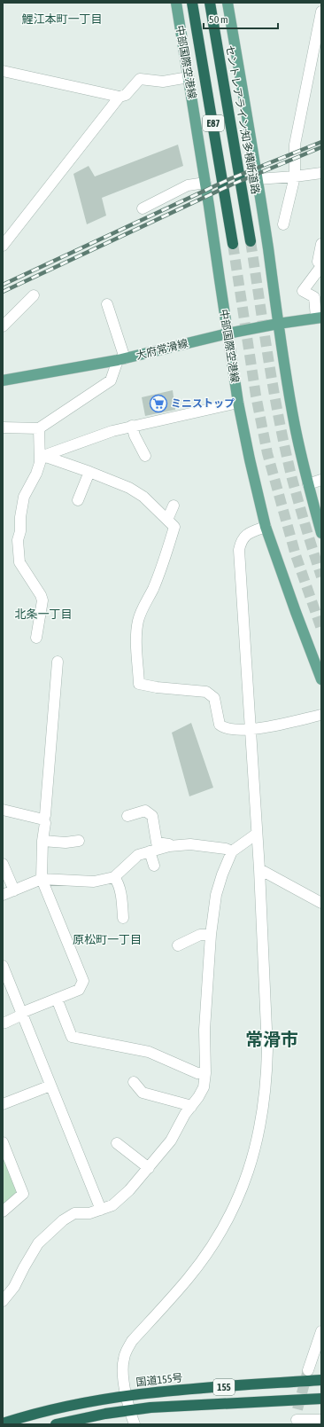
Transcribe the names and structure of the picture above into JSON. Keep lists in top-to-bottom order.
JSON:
{
  "streets": {
    "highway": [
      "セントレアライン;知多横断道路",
      "E87",
      "国道155号",
      "155"
    ],
    "main road": ["中部国際空港線", "大府常滑線"]
  },
  "crossings": [
    ["中部国際空港線", "大府常滑線"]
  ],
  "districts": [
    "鯉江本町一丁目",
    "北条一丁目",
    "原松町一丁目",
    "常滑市"
  ],
  "places": {
    "supermarket": ["ミニストップ"]
  },
  "scale_bar": "50 m"
}
